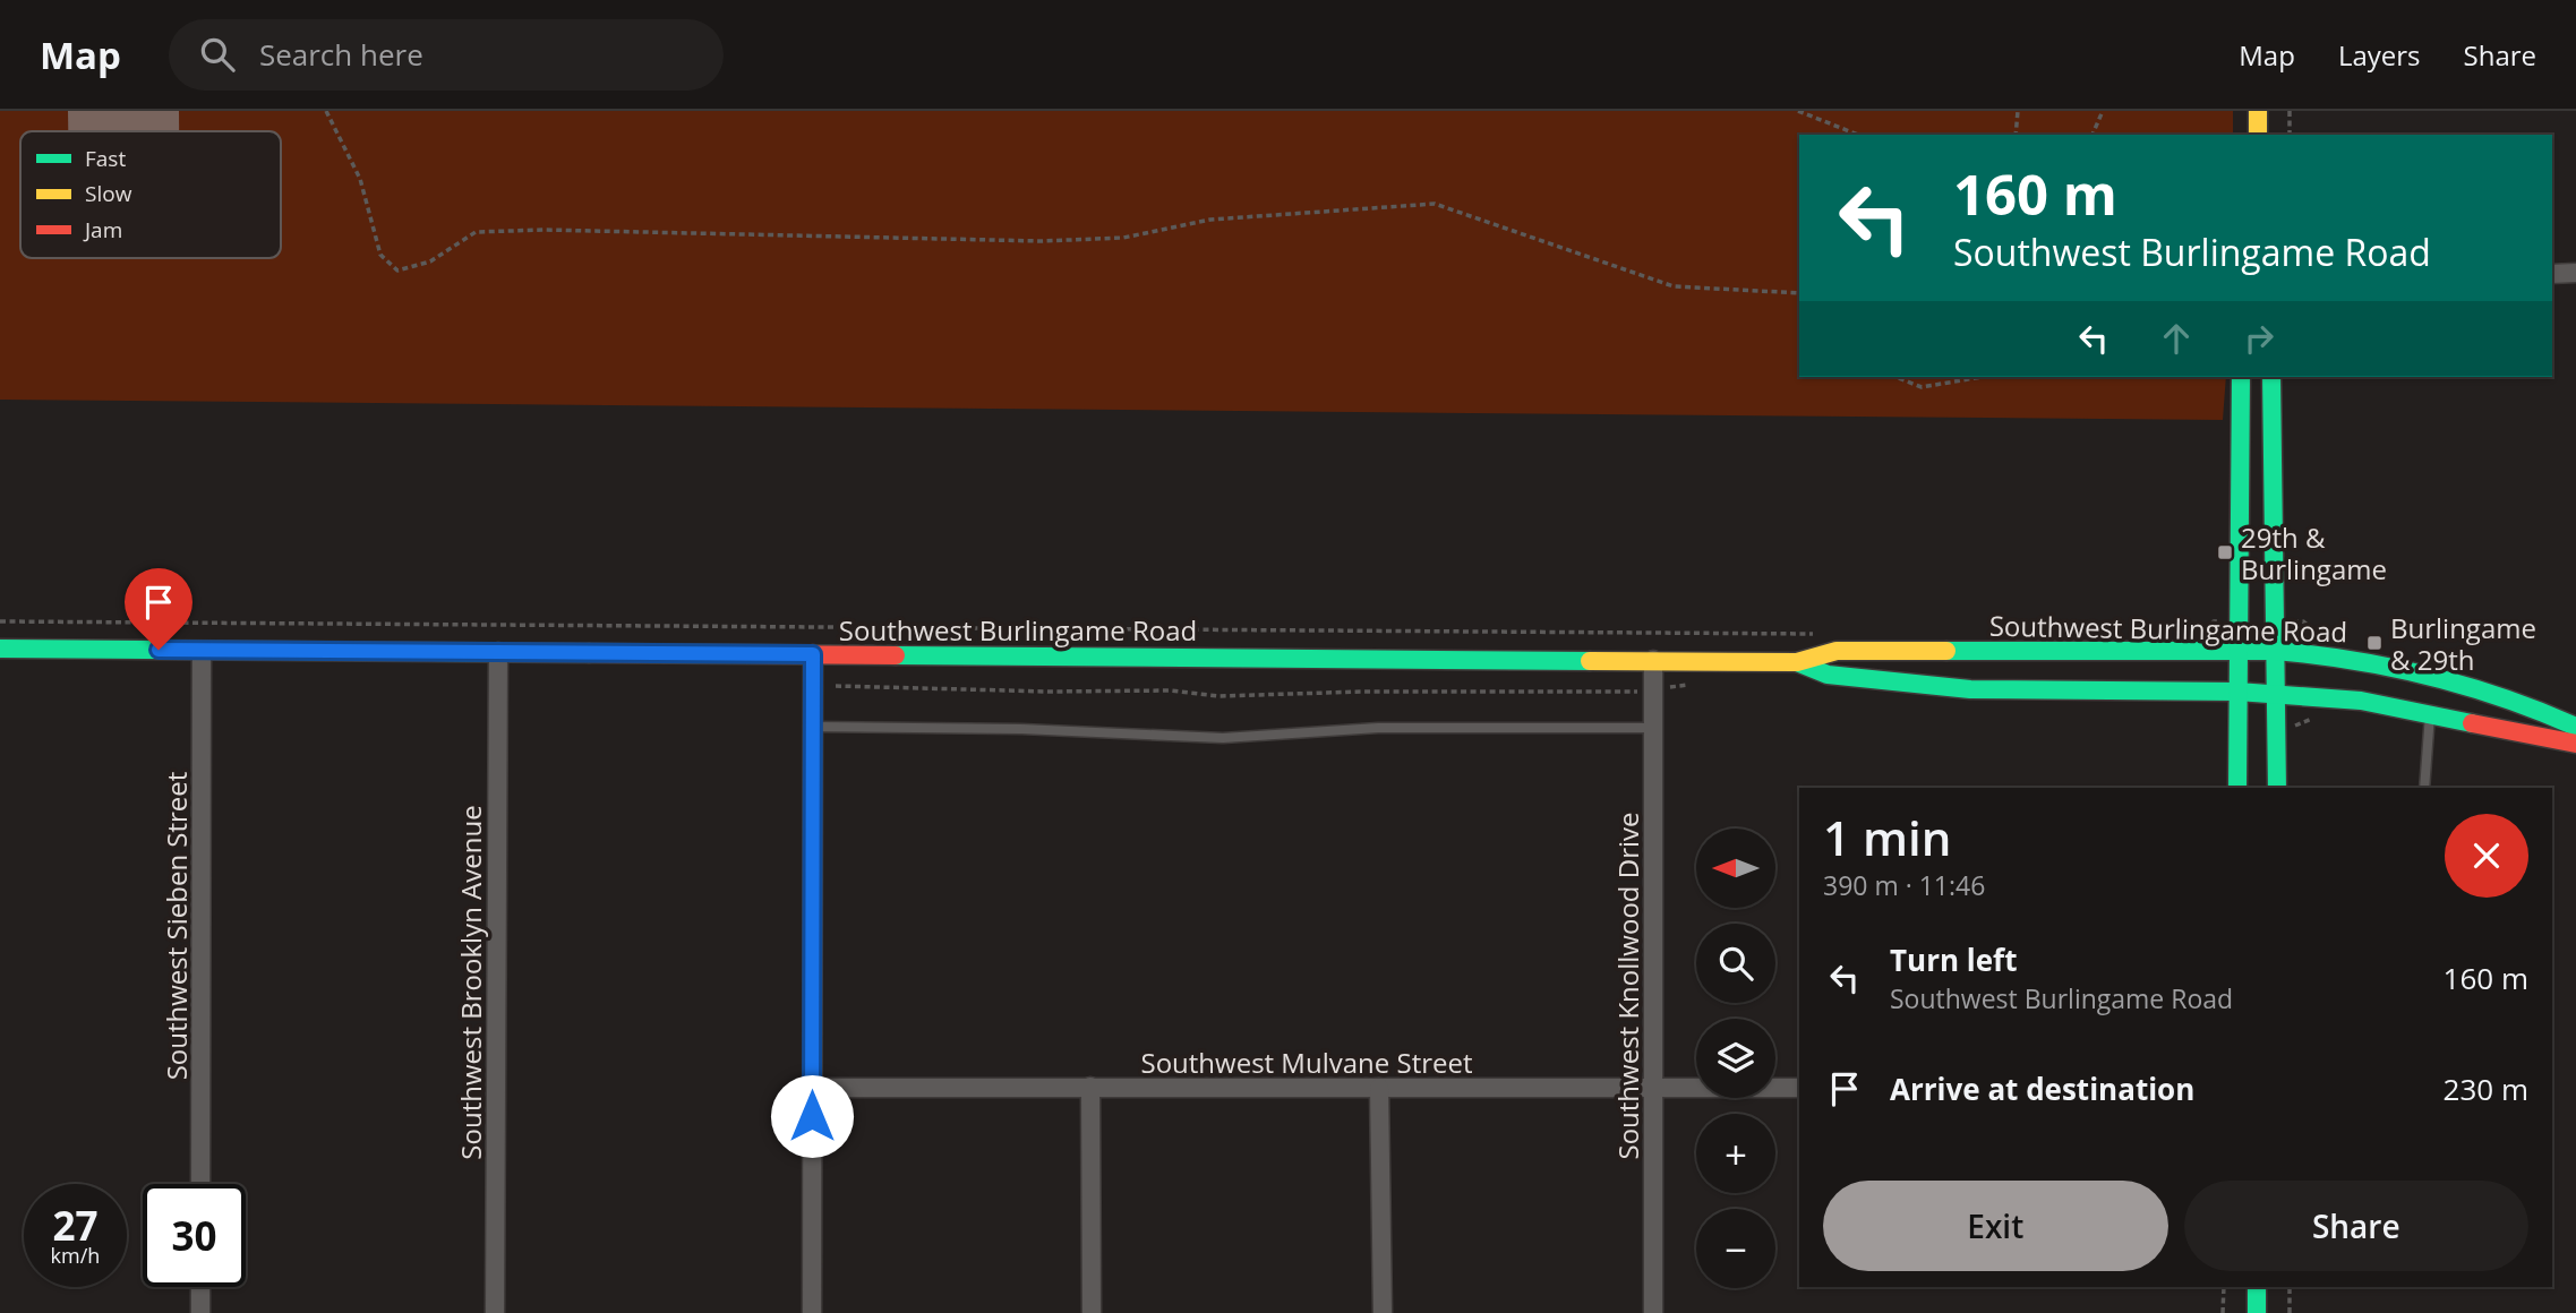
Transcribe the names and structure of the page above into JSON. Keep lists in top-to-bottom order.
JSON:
{
  "streets": {
    "main road": ["Southwest Burlingame Road"],
    "street": [
      "Southwest Sieben Street",
      "Southwest Brooklyn Avenue",
      "Southwest Knollwood Drive",
      "Southwest Mulvane Street"
    ]
  },
  "crossings": [
    ["Southwest Burlingame Road", "Southwest Sieben Street"],
    ["Southwest Burlingame Road", "Southwest Brooklyn Avenue"],
    ["Southwest Burlingame Road", "Southwest Knollwood Drive"],
    ["Southwest Knollwood Drive", "Southwest Mulvane Street"]
  ],
  "places": {
    "transit": ["29th & Burlingame", "Burlingame & 29th"]
  },
  "legend": ["Fast", "Slow", "Jam"],
  "north": "left",
  "page": {
    "header": "Map",
    "search": "Search here",
    "nav": ["Map", "Layers", "Share"],
    "turn": ["160 m", "Southwest Burlingame Road"],
    "heading": ["1 min", "390 m · 11:46"],
    "map_buttons": ["+", "−"],
    "list": [
      {
        "name": "Turn left",
        "note": "Southwest Burlingame Road",
        "value": "160 m"
      },
      {
        "name": "Arrive at destination",
        "value": "230 m"
      }
    ],
    "buttons": ["Exit", "Share"],
    "speed": "27 km/h",
    "limit": "30"
  }
}
